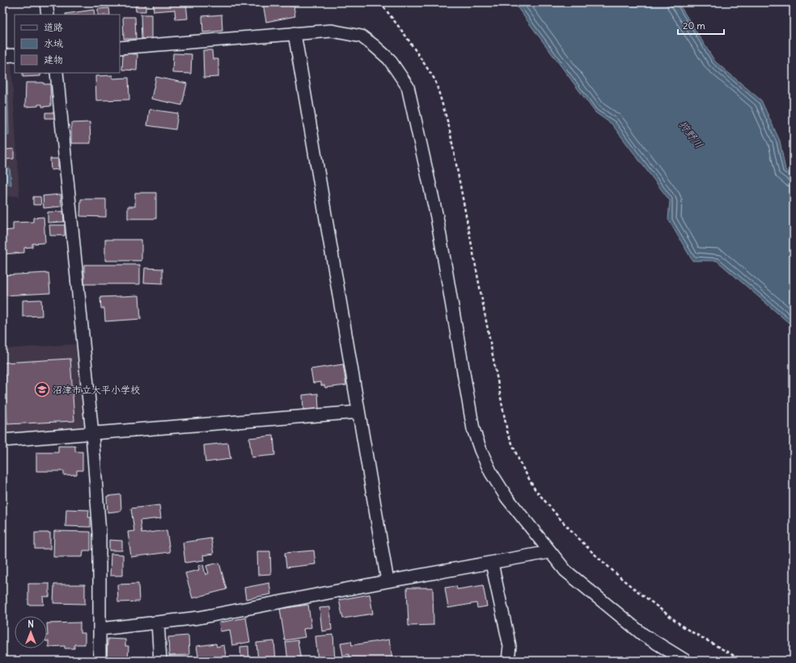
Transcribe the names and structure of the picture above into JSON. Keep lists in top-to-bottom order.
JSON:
{
  "water": ["狩野川"],
  "places": {
    "school or university": ["沼津市立大平小学校"]
  },
  "legend": ["道路", "水域", "建物"],
  "scale_bar": "20 m",
  "north": "top"
}
